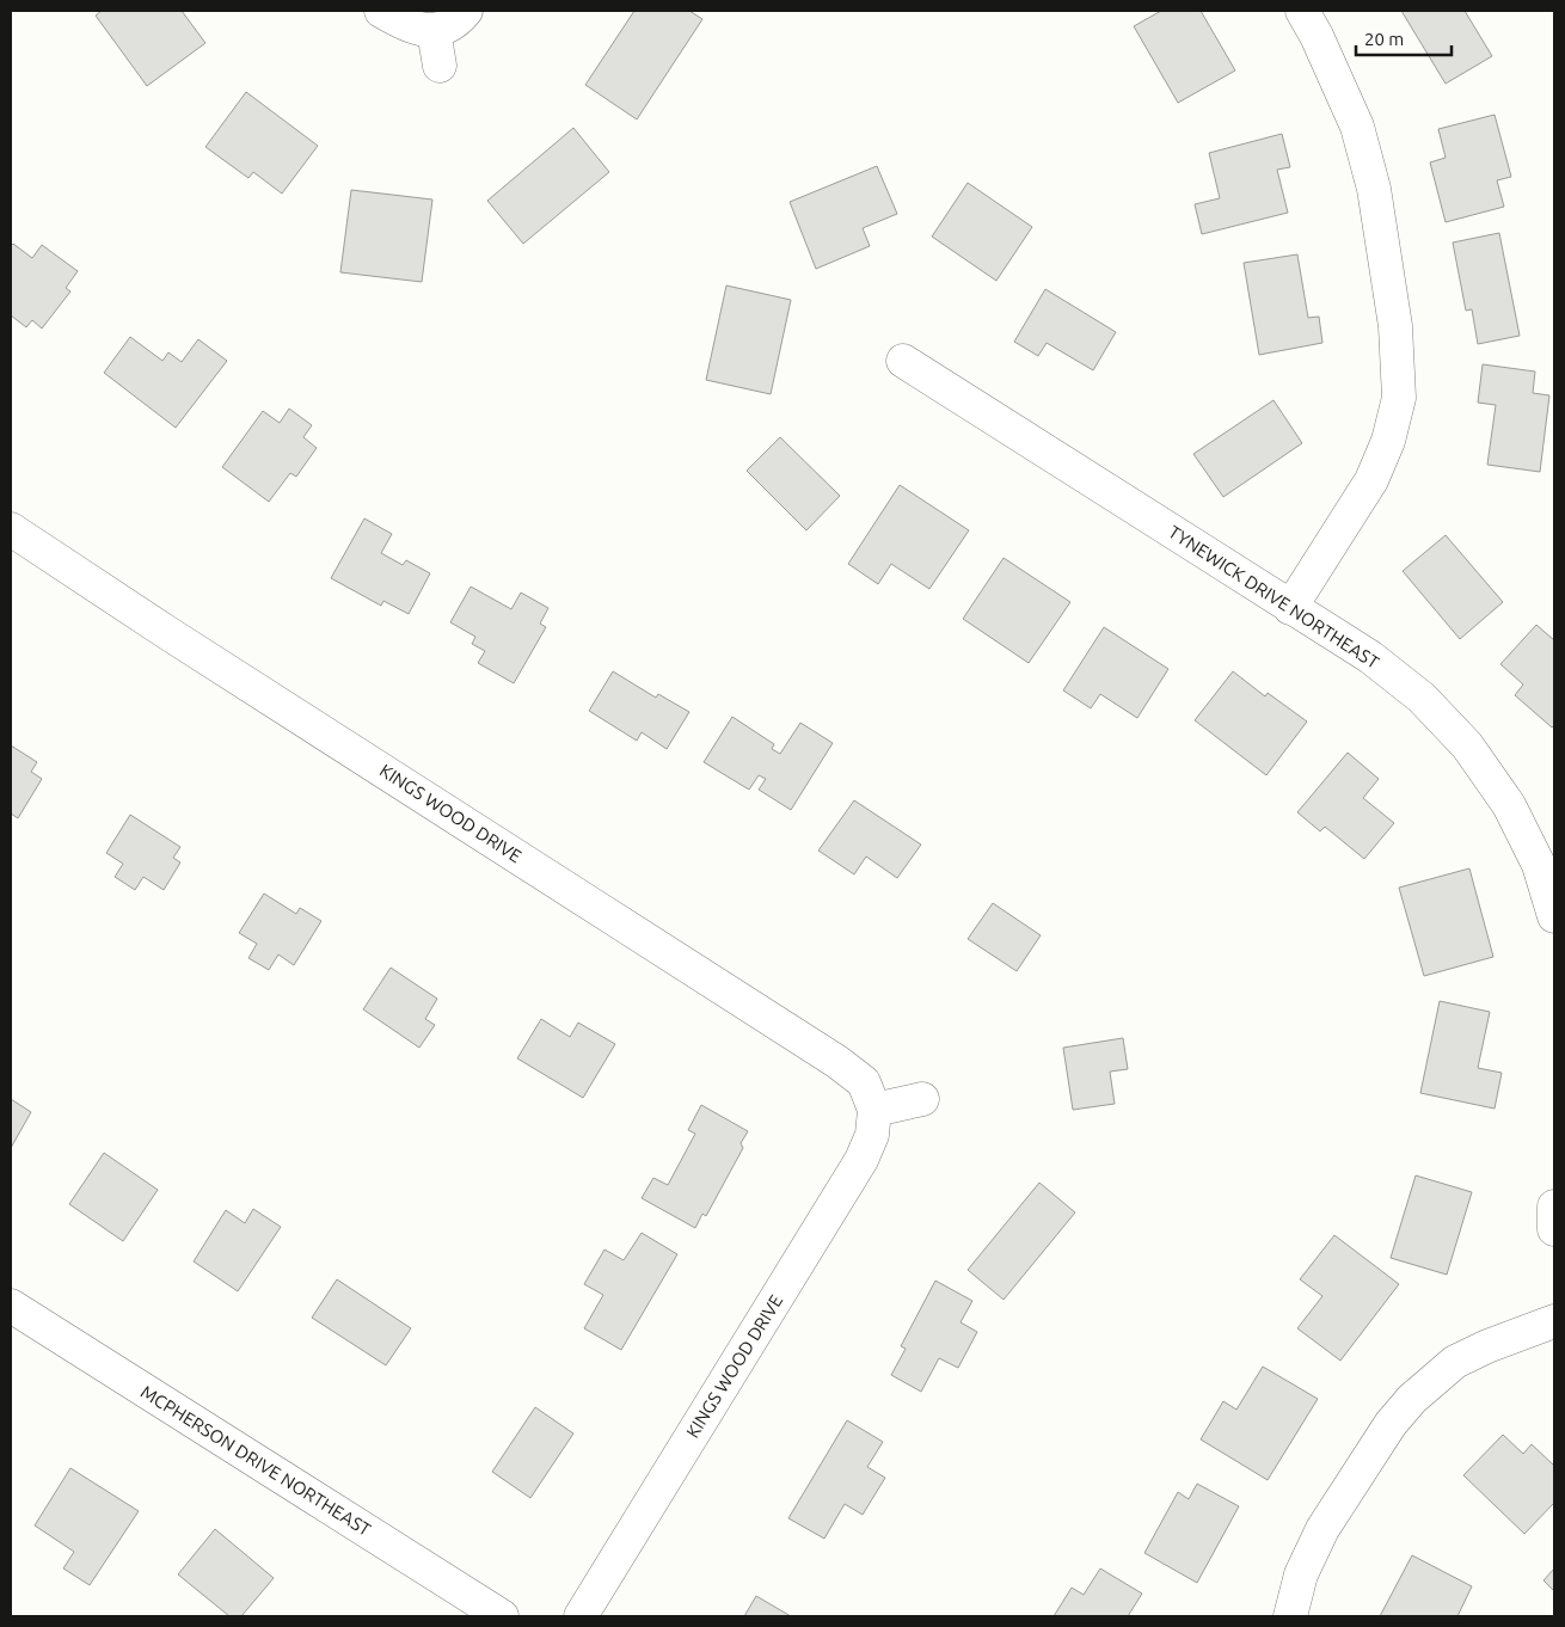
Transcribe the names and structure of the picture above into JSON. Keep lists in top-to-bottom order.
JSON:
{
  "streets": {
    "street": ["TYNEWICK DRIVE NORTHEAST", "KINGS WOOD DRIVE", "MCPHERSON DRIVE NORTHEAST"]
  },
  "scale_bar": "20 m"
}
